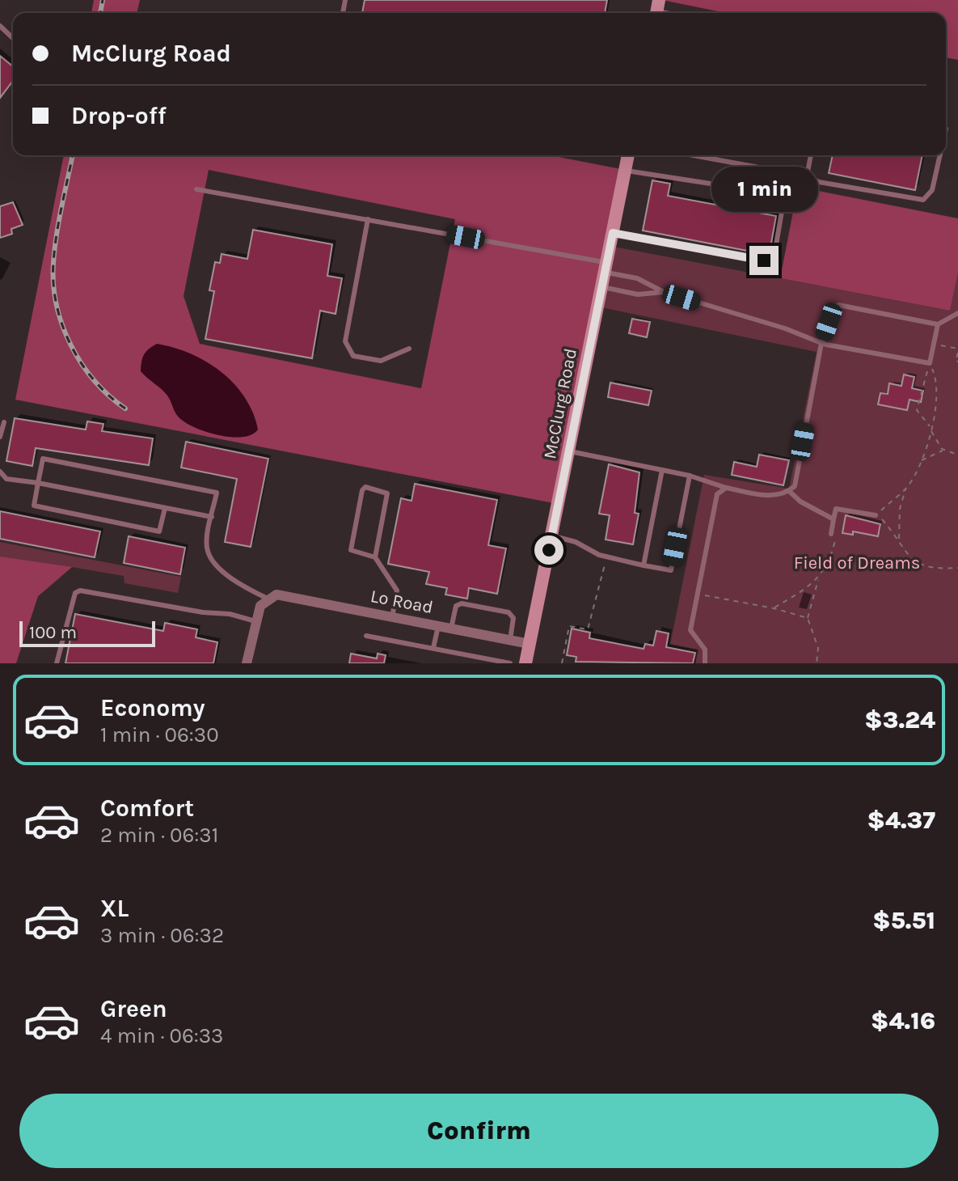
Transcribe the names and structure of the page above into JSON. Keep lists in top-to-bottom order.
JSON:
{
  "streets": {
    "street": ["McClurg Road", "Lo Road"]
  },
  "crossings": [
    ["McClurg Road", "Lo Road"]
  ],
  "parks": ["Field of Dreams"],
  "scale_bar": "100 m",
  "page": {
    "banner": ["McClurg Road", "Drop-off"],
    "bubble": "1 min",
    "scale": "100 m",
    "list": [
      {
        "name": "Economy",
        "note": "1 min · 06:30",
        "value": "$3.24"
      },
      {
        "name": "Comfort",
        "note": "2 min · 06:31",
        "value": "$4.37"
      },
      {
        "name": "XL",
        "note": "3 min · 06:32",
        "value": "$5.51"
      },
      {
        "name": "Green",
        "note": "4 min · 06:33",
        "value": "$4.16"
      }
    ],
    "buttons": "Confirm"
  }
}
